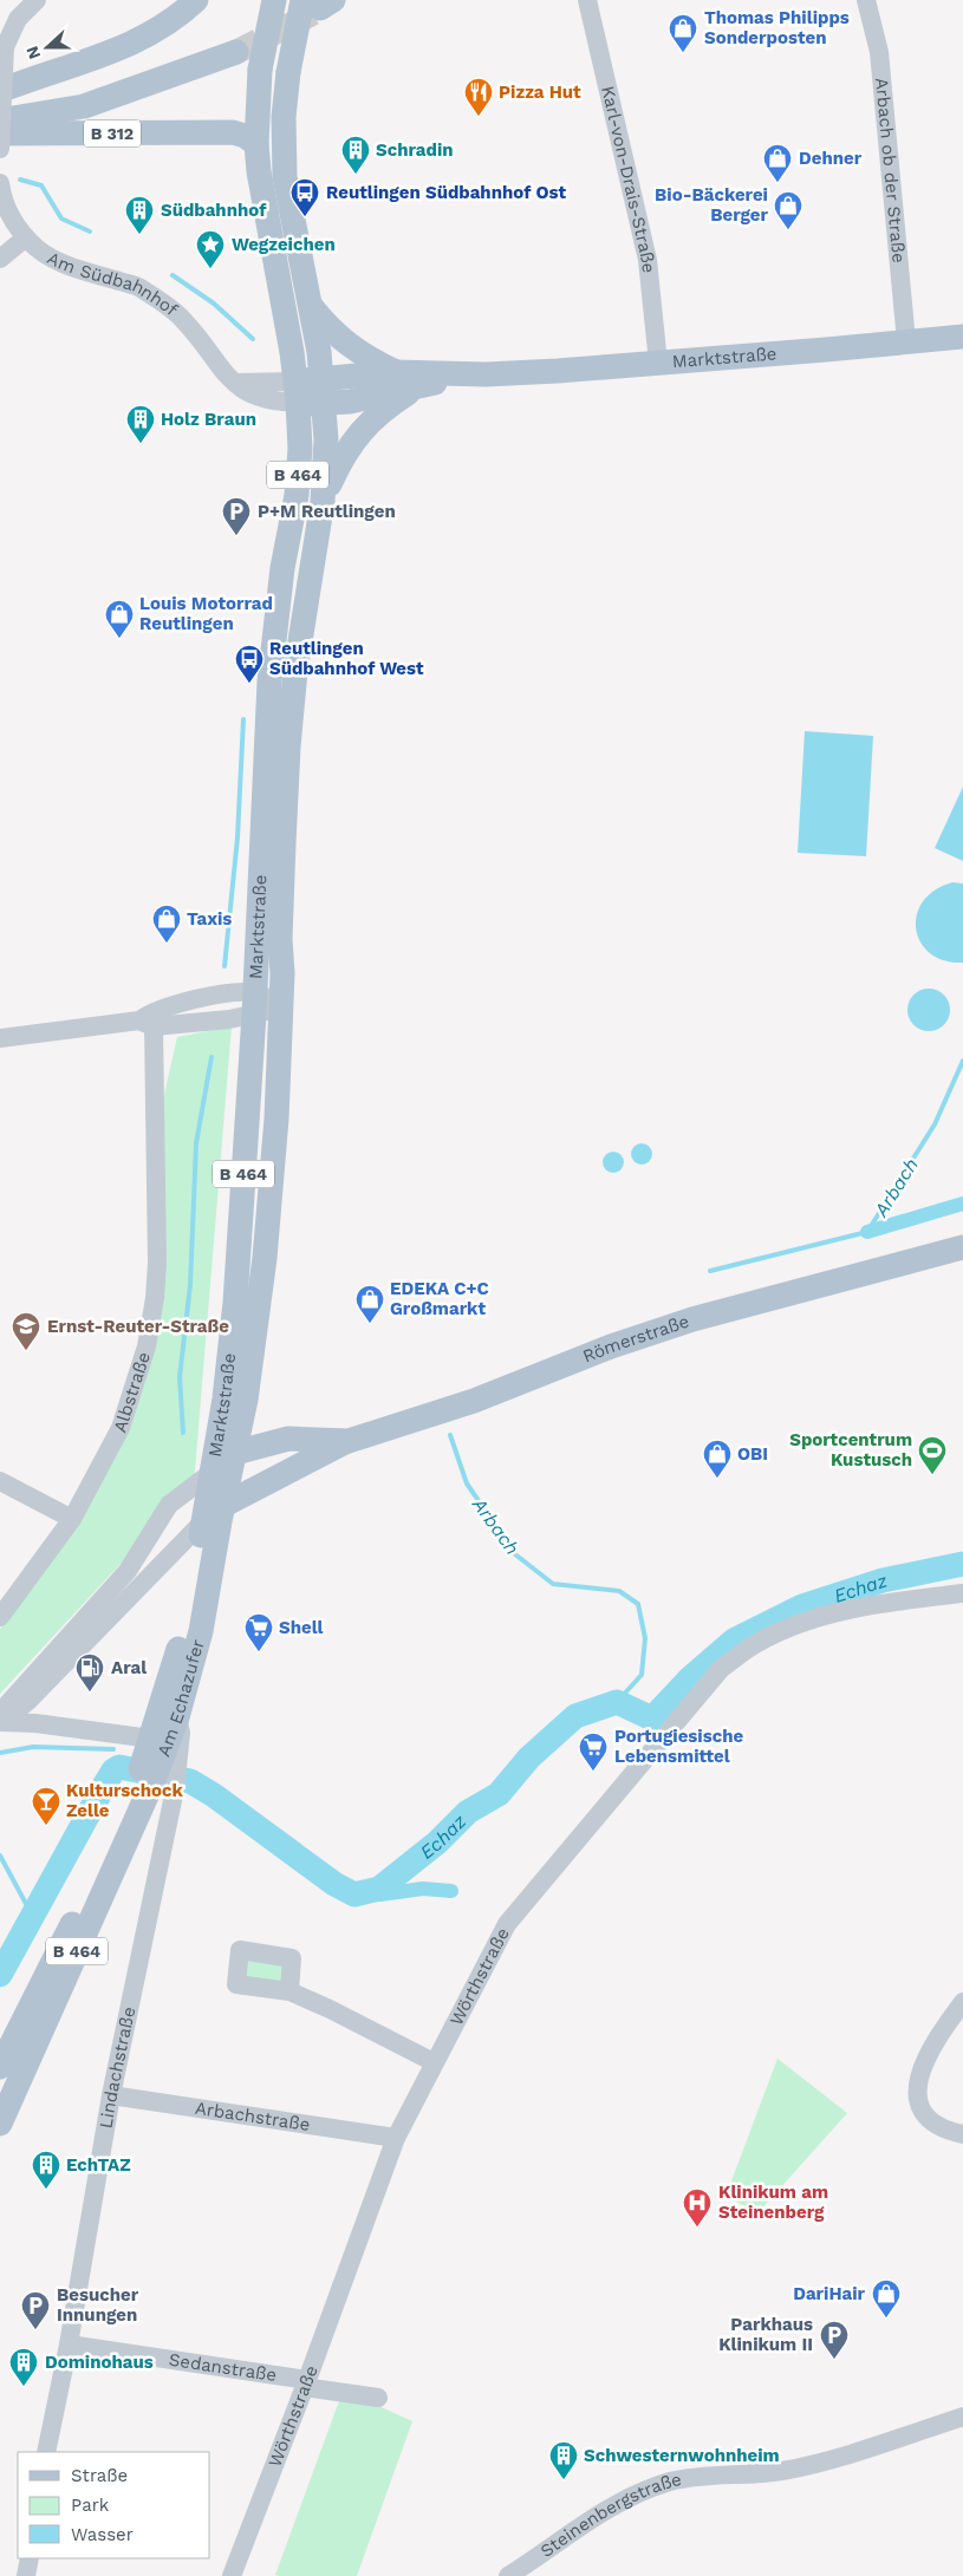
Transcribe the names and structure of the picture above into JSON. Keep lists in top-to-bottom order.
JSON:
{
  "streets": {
    "main road": [
      "B 312",
      "Marktstraße",
      "B 464",
      "Römerstraße",
      "Am Echazufer"
    ],
    "street": [
      "Arbach ob der Straße",
      "Karl-von-Drais-Straße",
      "Am Südbahnhof",
      "Albstraße",
      "Wörthstraße",
      "Lindachstraße",
      "Arbachstraße",
      "Sedanstraße",
      "Steinenbergstraße"
    ]
  },
  "crossings": [
    ["B 312", "B 464"],
    ["Arbach ob der Straße", "Marktstraße"],
    ["Karl-von-Drais-Straße", "Marktstraße"],
    ["Am Südbahnhof", "Marktstraße"],
    ["Am Südbahnhof", "B 464"],
    ["Marktstraße", "B 464"],
    ["Marktstraße", "Römerstraße"],
    ["Marktstraße", "Am Echazufer"],
    ["Römerstraße", "Am Echazufer"],
    ["Am Echazufer", "Lindachstraße"],
    ["Wörthstraße", "Arbachstraße"],
    ["Wörthstraße", "Sedanstraße"],
    ["Lindachstraße", "Arbachstraße"],
    ["Lindachstraße", "Sedanstraße"]
  ],
  "water": ["Arbach", "Echaz"],
  "places": {
    "shop": [
      "Thomas Philipps Sonderposten",
      "Dehner",
      "Bio-Bäckerei Berger",
      "Louis Motorrad Reutlingen",
      "Taxis",
      "EDEKA C+C Großmarkt",
      "OBI",
      "DariHair"
    ],
    "restaurant": ["Pizza Hut"],
    "building": [
      "Schradin",
      "Südbahnhof",
      "Holz Braun",
      "EchTAZ",
      "Dominohaus",
      "Schwesternwohnheim"
    ],
    "bus stop": ["Reutlingen Südbahnhof Ost", "Reutlingen Südbahnhof West"],
    "place": ["Wegzeichen"],
    "parking": ["P+M Reutlingen", "Besucher Innungen", "Parkhaus Klinikum II"],
    "school or university": ["Ernst-Reuter-Straße"],
    "sports": ["Sportcentrum Kustusch"],
    "supermarket": ["Shell", "Portugiesische Lebensmittel"],
    "fuel station": ["Aral"],
    "bar": ["Kulturschock Zelle"],
    "hospital": ["Klinikum am Steinenberg"]
  },
  "legend": ["Straße", "Park", "Wasser"],
  "north": "left"
}
